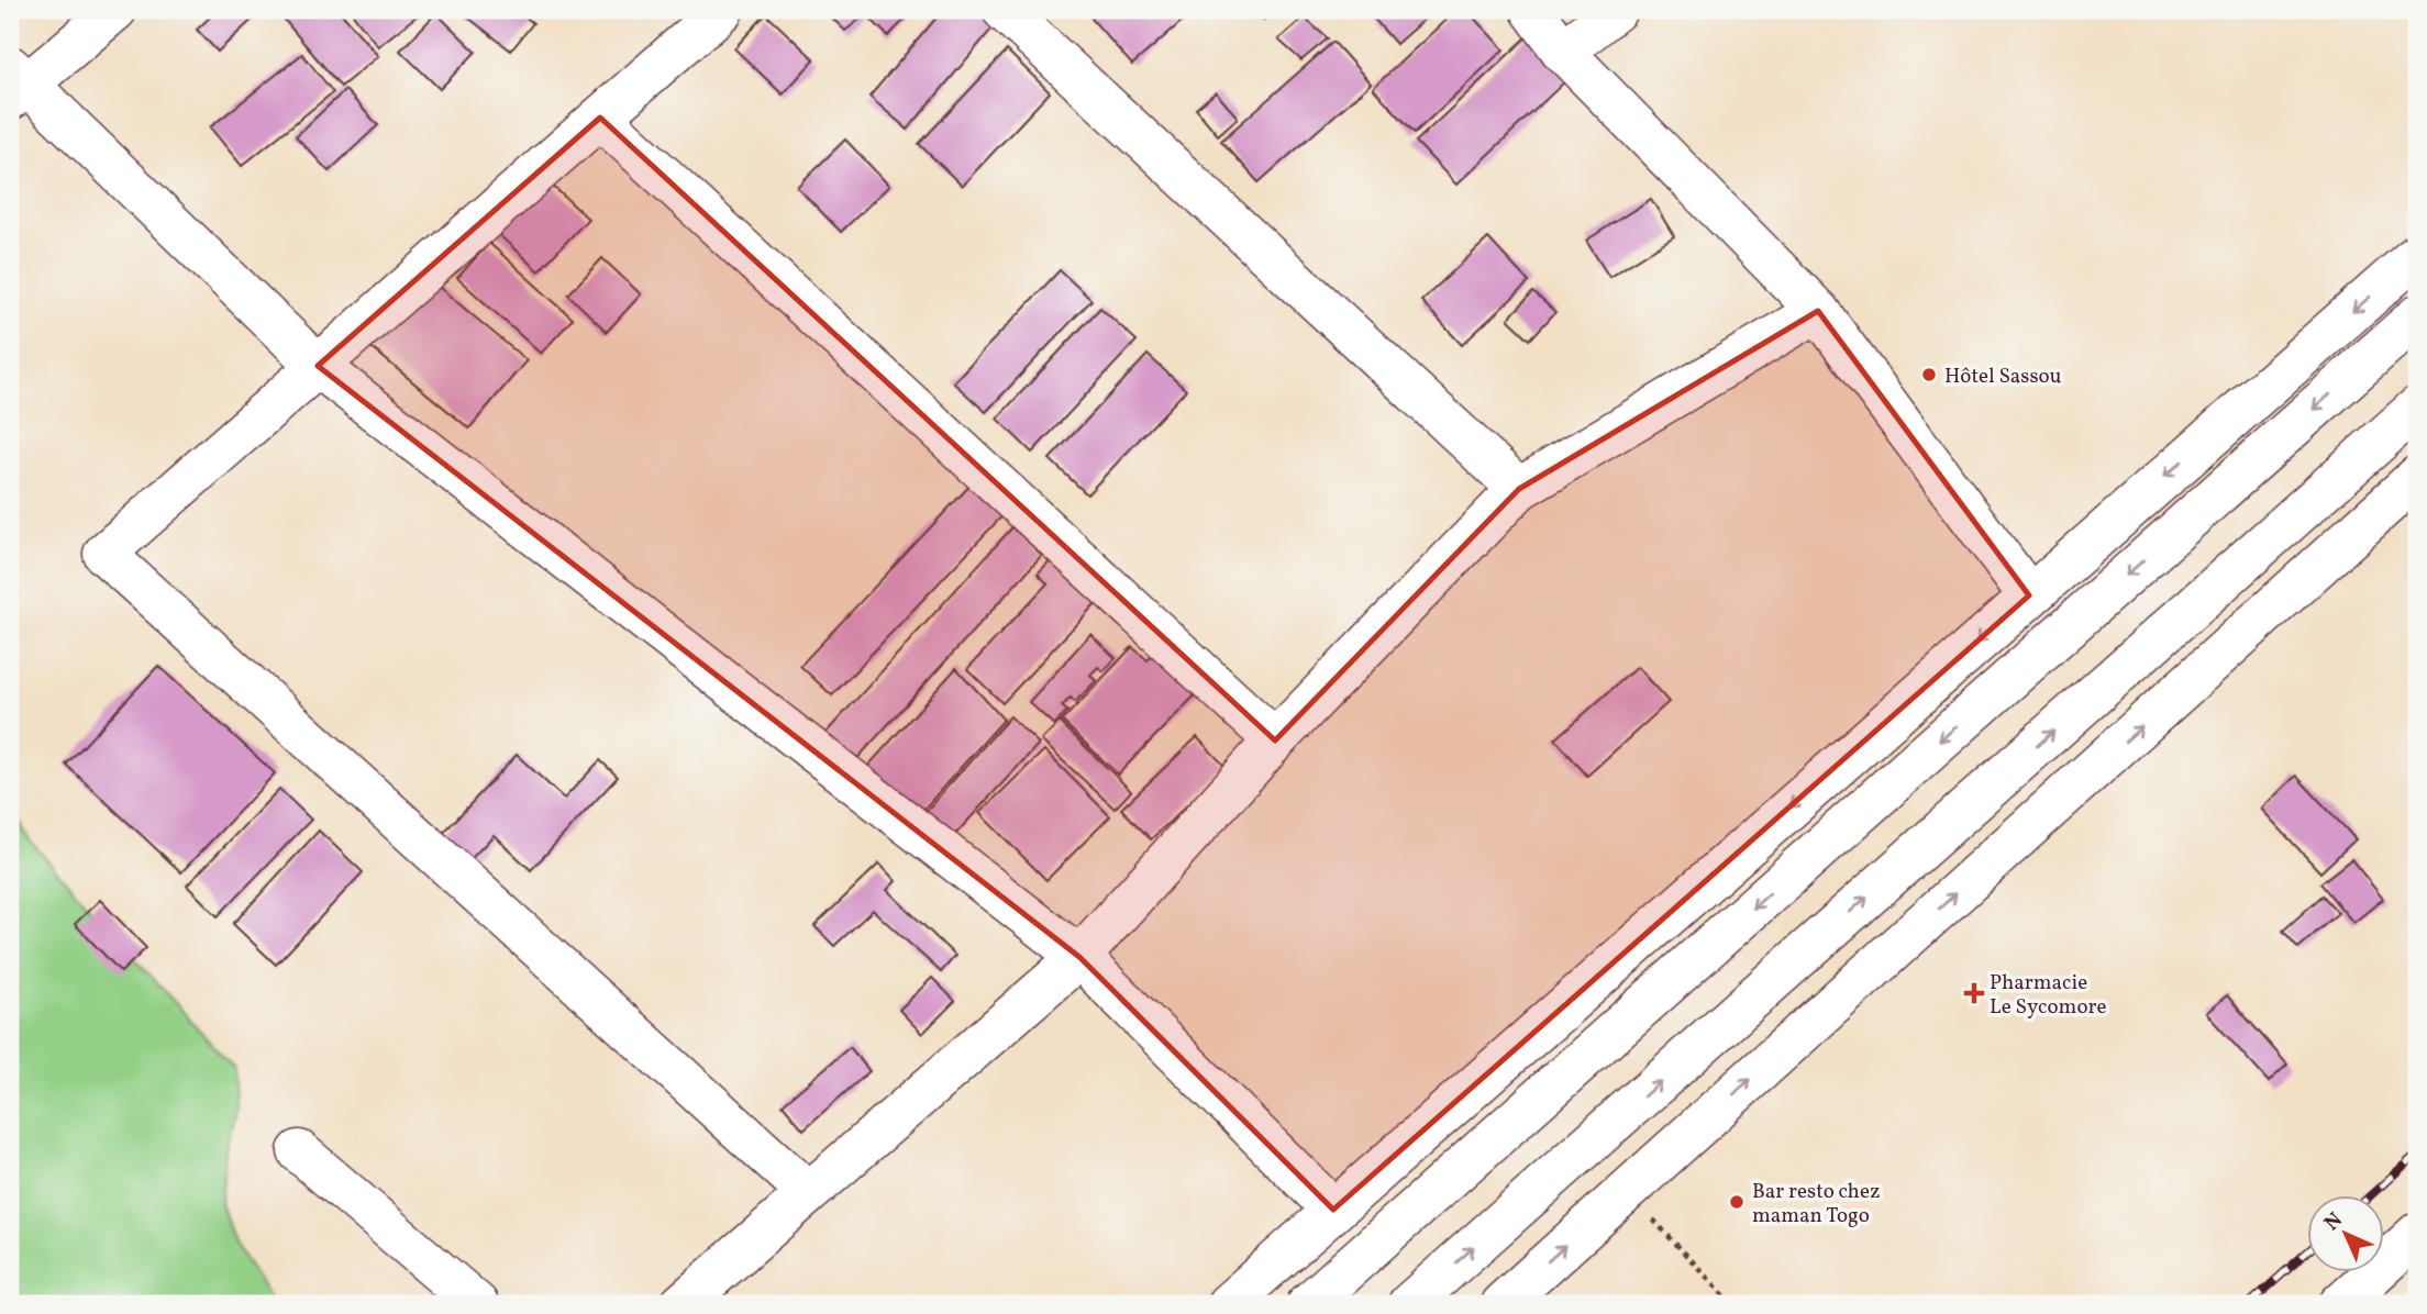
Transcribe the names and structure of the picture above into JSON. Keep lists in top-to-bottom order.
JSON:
{
  "places": {
    "other": ["Hôtel Sassou", "Bar resto chez maman Togo"],
    "health": ["Pharmacie Le Sycomore"]
  },
  "north": "top left"
}
